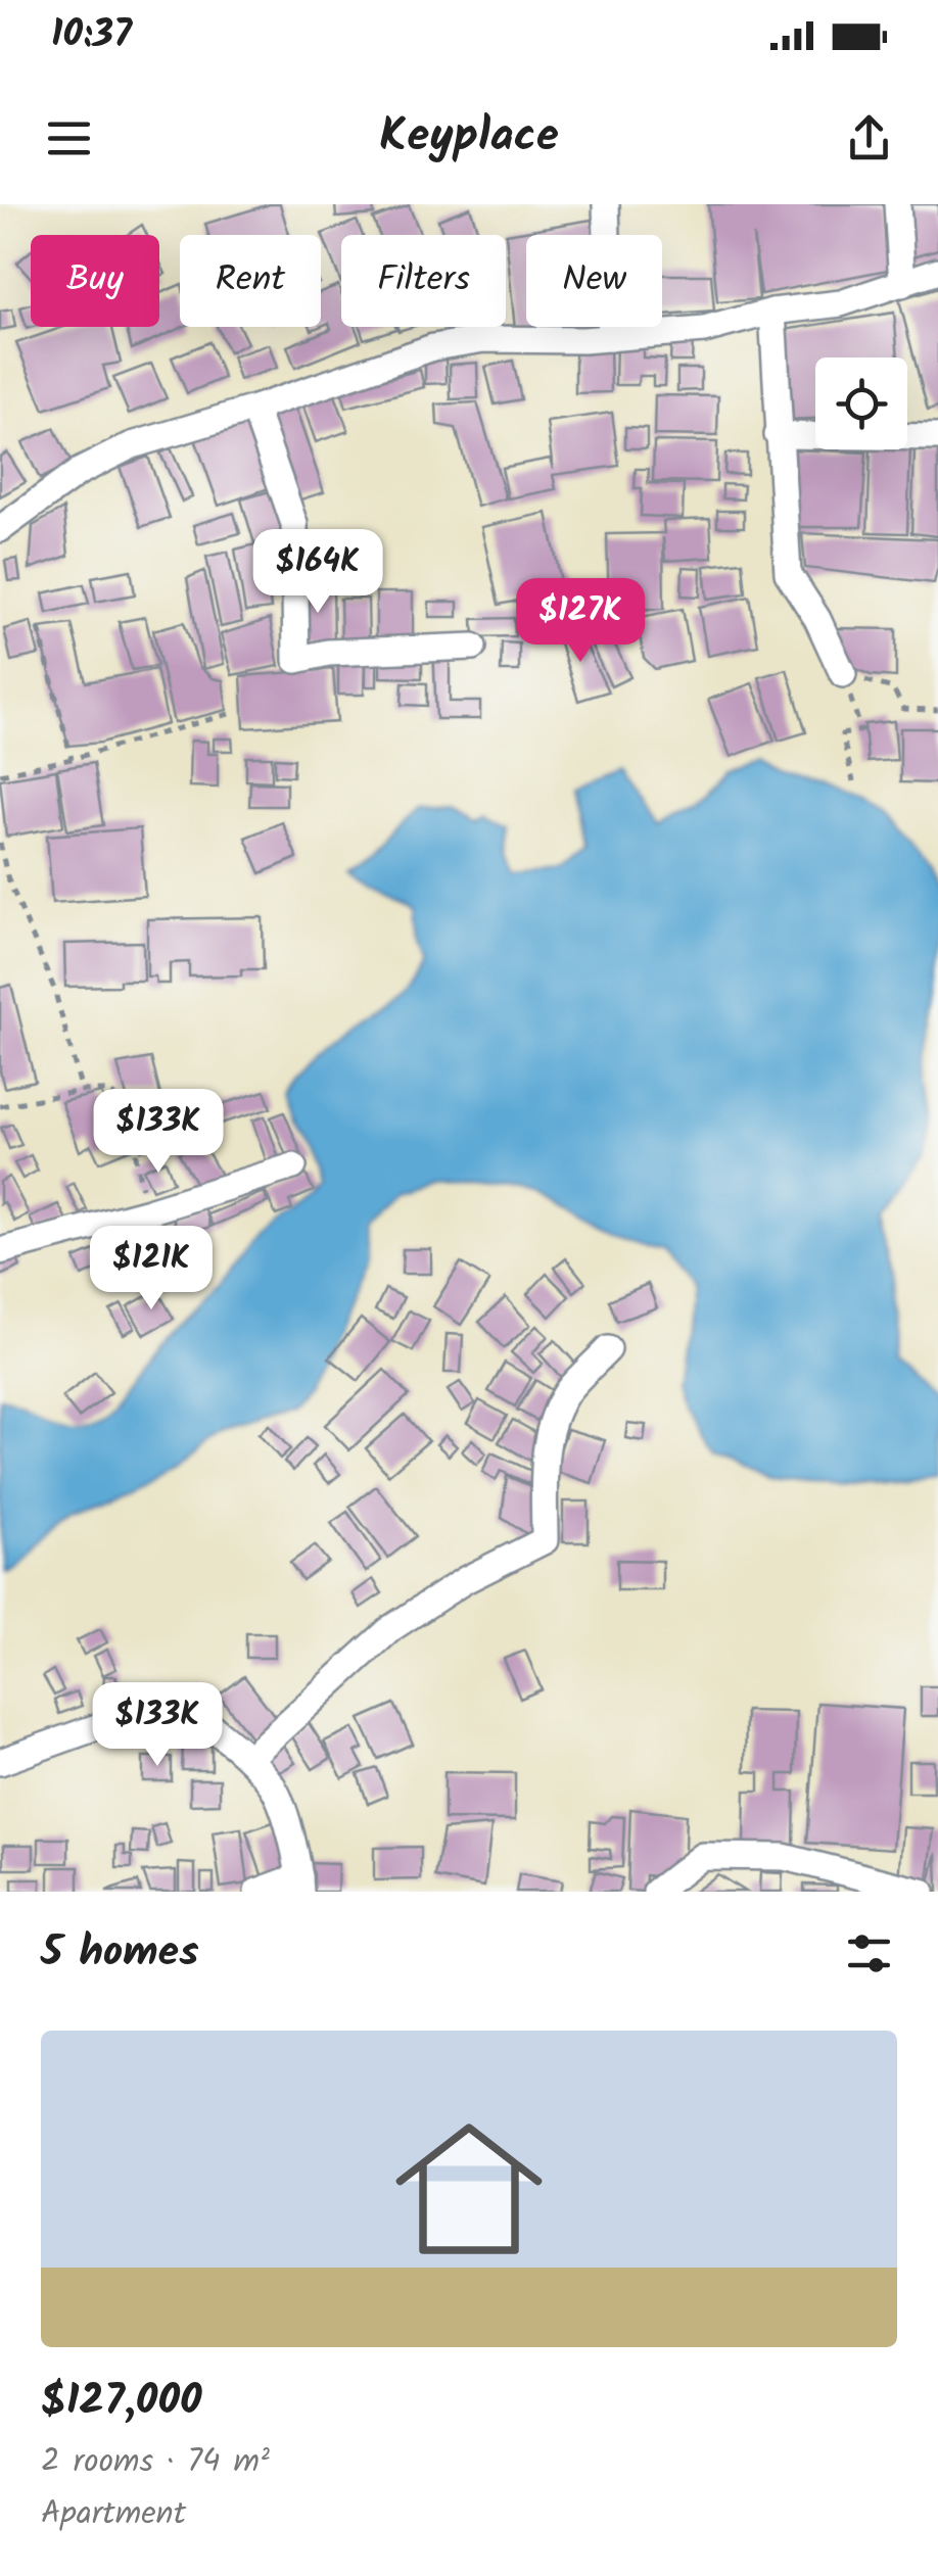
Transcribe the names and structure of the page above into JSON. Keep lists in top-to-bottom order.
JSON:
{
  "page": {
    "status": "10:37",
    "header": "Keyplace",
    "chip": [
      "Buy",
      "Rent",
      "Filters",
      "New"
    ],
    "price": [
      "$164K",
      "$127K",
      "$133K",
      "$121K",
      "$133K"
    ],
    "heading": "5 homes",
    "list": [
      {
        "name": "$127,000",
        "note": "2 rooms · 74 m² · Apartment"
      }
    ]
  }
}
